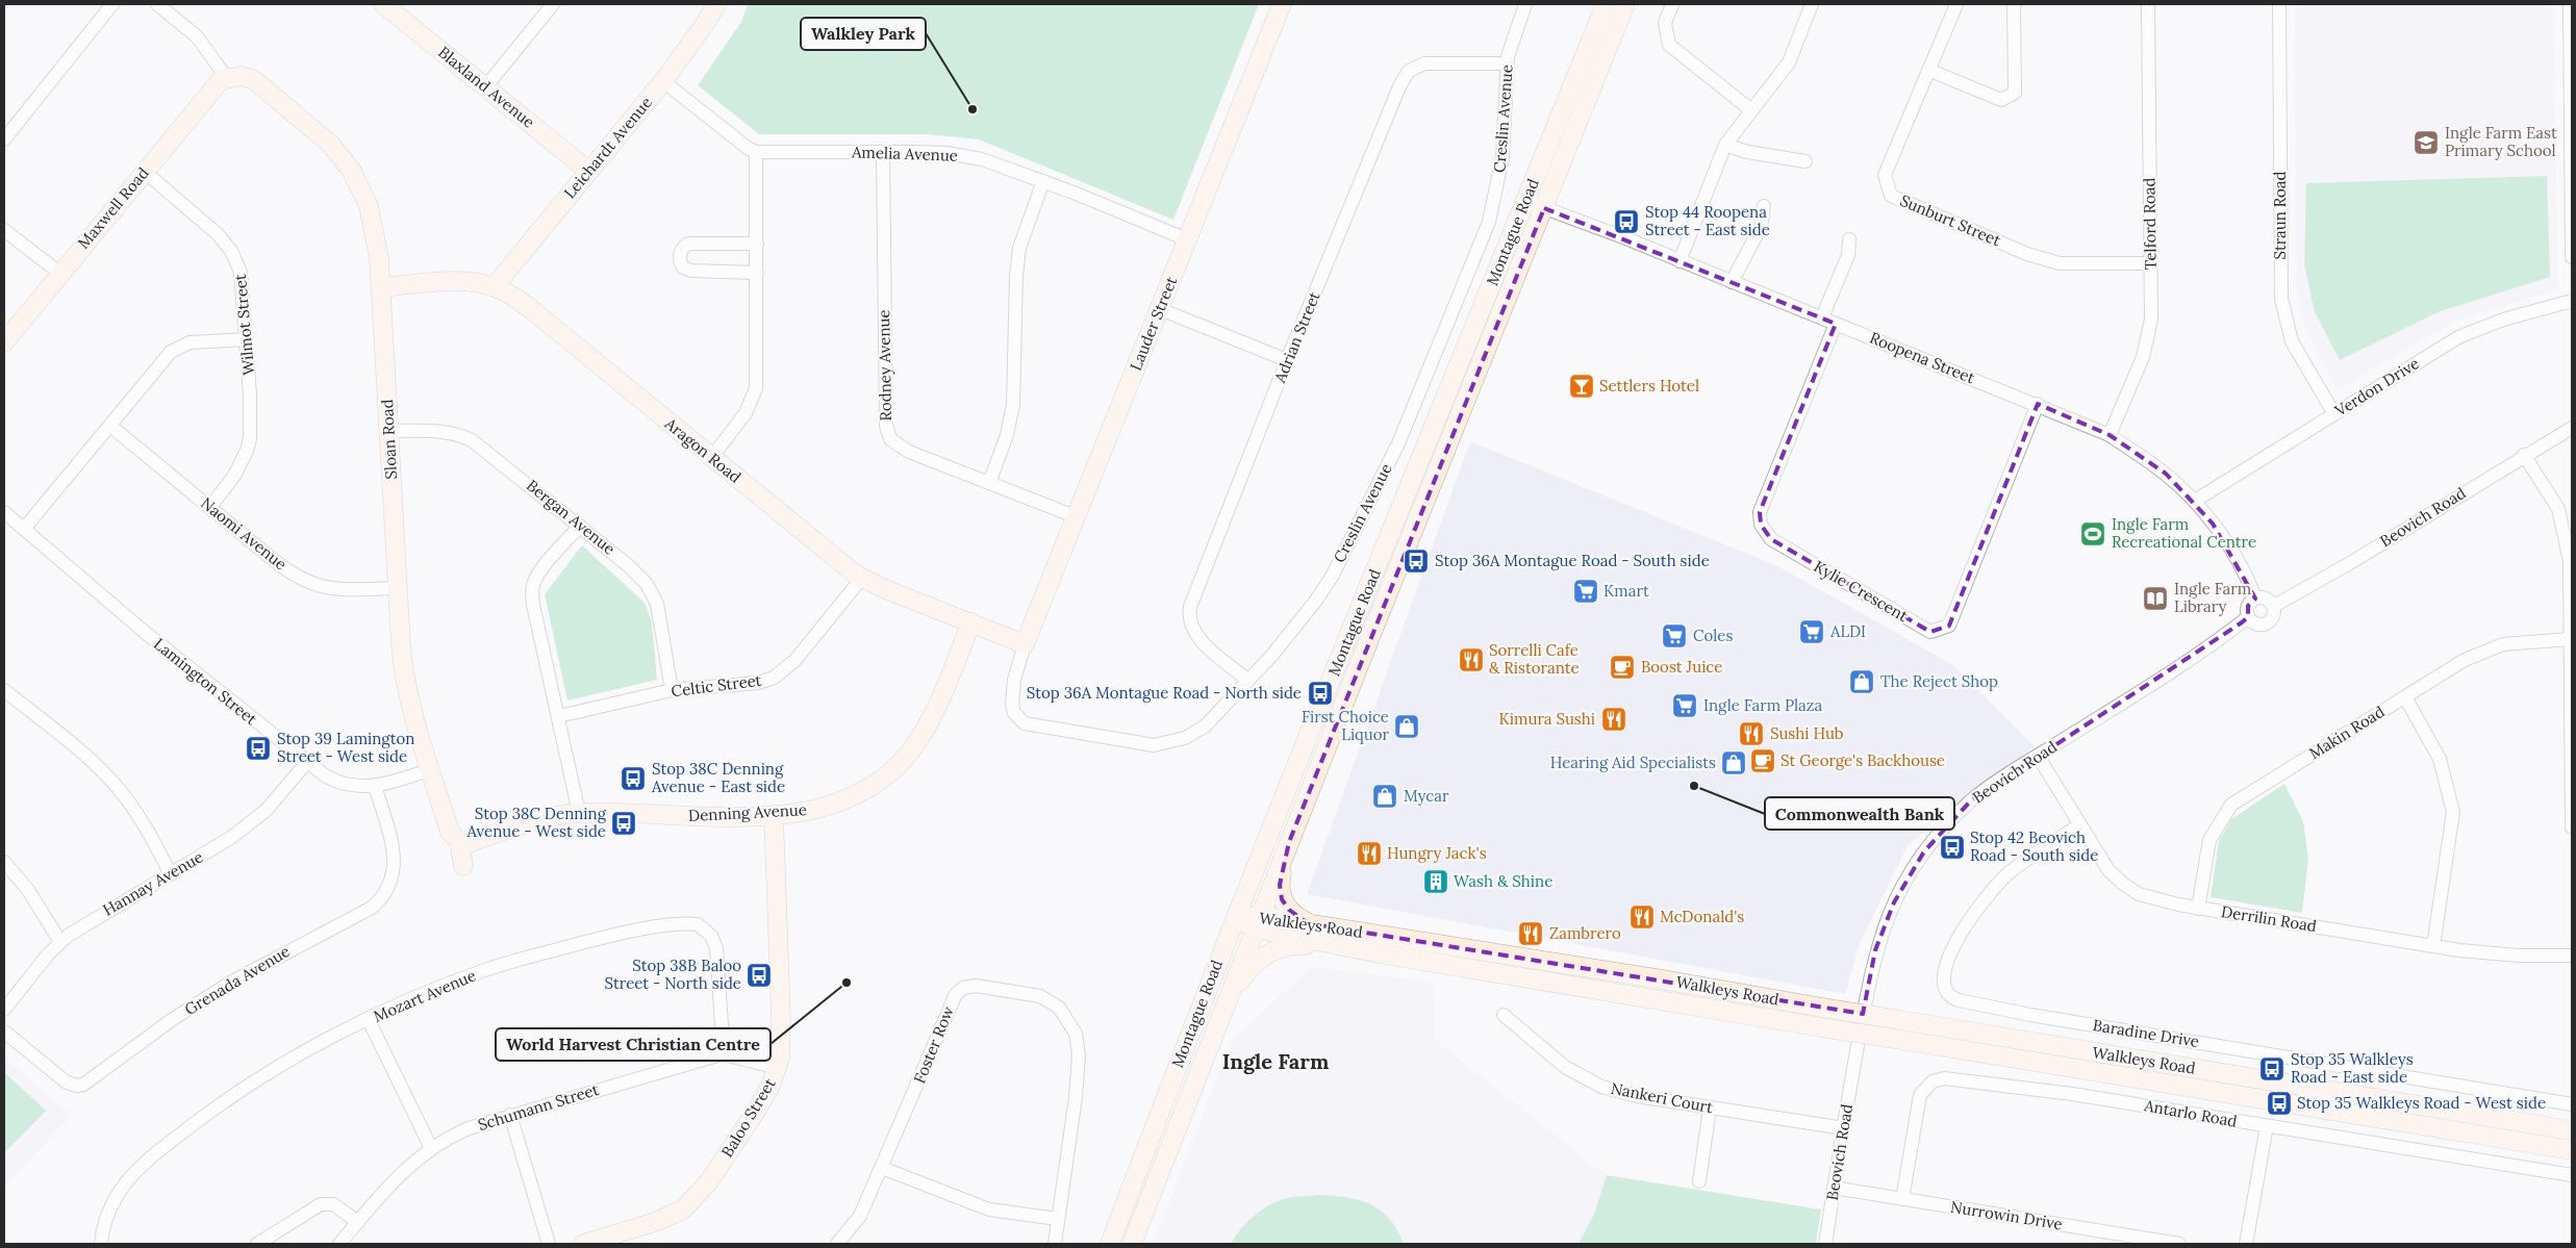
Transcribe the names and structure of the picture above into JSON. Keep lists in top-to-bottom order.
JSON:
{
  "streets": {
    "main road": [
      "Blaxland Avenue",
      "Leichardt Avenue",
      "Maxwell Road",
      "Montague Road",
      "Lauder Street",
      "Sloan Road",
      "Aragon Road",
      "Denning Avenue",
      "Walkleys Road",
      "Baloo Street"
    ],
    "street": [
      "Creslin Avenue",
      "Amelia Avenue",
      "Straun Road",
      "Sunburt Street",
      "Telford Road",
      "Wilmot Street",
      "Adrian Street",
      "Roopena Street",
      "Rodney Avenue",
      "Verdon Drive",
      "Bergan Avenue",
      "Beovich Road",
      "Naomi Avenue",
      "Kylie Crescent",
      "Lamington Street",
      "Celtic Street",
      "Makin Road",
      "Hannay Avenue",
      "Derrilin Road",
      "Grenada Avenue",
      "Mozart Avenue",
      "Baradine Drive",
      "Foster Row",
      "Nankeri Court",
      "Schumann Street",
      "Antarlo Road",
      "Nurrowin Drive"
    ]
  },
  "crossings": [
    ["Blaxland Avenue", "Leichardt Avenue"],
    ["Creslin Avenue", "Lauder Street"],
    ["Creslin Avenue", "Adrian Street"],
    ["Creslin Avenue", "Aragon Road"],
    ["Leichardt Avenue", "Aragon Road"],
    ["Amelia Avenue", "Lauder Street"],
    ["Amelia Avenue", "Rodney Avenue"],
    ["Maxwell Road", "Wilmot Street"],
    ["Maxwell Road", "Sloan Road"],
    ["Straun Road", "Verdon Drive"],
    ["Sunburt Street", "Telford Road"],
    ["Telford Road", "Roopena Street"],
    ["Montague Road", "Roopena Street"],
    ["Montague Road", "Walkleys Road"],
    ["Lauder Street", "Rodney Avenue"],
    ["Lauder Street", "Aragon Road"],
    ["Wilmot Street", "Naomi Avenue"],
    ["Roopena Street", "Verdon Drive"],
    ["Roopena Street", "Beovich Road"],
    ["Roopena Street", "Kylie Crescent"],
    ["Sloan Road", "Aragon Road"],
    ["Sloan Road", "Bergan Avenue"],
    ["Sloan Road", "Naomi Avenue"],
    ["Sloan Road", "Lamington Street"],
    ["Sloan Road", "Denning Avenue"],
    ["Aragon Road", "Celtic Street"],
    ["Aragon Road", "Denning Avenue"],
    ["Bergan Avenue", "Celtic Street"],
    ["Beovich Road", "Derrilin Road"],
    ["Beovich Road", "Nankeri Court"],
    ["Beovich Road", "Nurrowin Drive"],
    ["Lamington Street", "Hannay Avenue"],
    ["Lamington Street", "Grenada Avenue"],
    ["Makin Road", "Derrilin Road"],
    ["Denning Avenue", "Baloo Street"],
    ["Derrilin Road", "Baradine Drive"],
    ["Mozart Avenue", "Schumann Street"],
    ["Schumann Street", "Baloo Street"],
    ["Antarlo Road", "Nurrowin Drive"]
  ],
  "districts": ["Ingle Farm"],
  "places": {
    "other": ["Walkley Park", "Commonwealth Bank", "World Harvest Christian Centre"],
    "school or university": ["Ingle Farm East Primary School"],
    "bus stop": [
      "Stop 44 Roopena Street - East side",
      "Stop 36A Montague Road - South side",
      "Stop 36A Montague Road - North side",
      "Stop 39 Lamington Street - West side",
      "Stop 38C Denning Avenue - East side",
      "Stop 38C Denning Avenue - West side",
      "Stop 42 Beovich Road - South side",
      "Stop 38B Baloo Street - North side",
      "Stop 35 Walkleys Road - East side",
      "Stop 35 Walkleys Road - West side"
    ],
    "bar": ["Settlers Hotel"],
    "sports": ["Ingle Farm Recreational Centre"],
    "supermarket": [
      "Kmart",
      "ALDI",
      "Coles",
      "Ingle Farm Plaza"
    ],
    "library": ["Ingle Farm Library"],
    "restaurant": [
      "Sorrelli Cafe & Ristorante",
      "Kimura Sushi",
      "Sushi Hub",
      "Hungry Jack's",
      "McDonald's",
      "Zambrero"
    ],
    "cafe": ["Boost Juice", "St George's Backhouse"],
    "shop": [
      "The Reject Shop",
      "First Choice Liquor",
      "Hearing Aid Specialists",
      "Mycar"
    ],
    "building": ["Wash & Shine"]
  }
}
